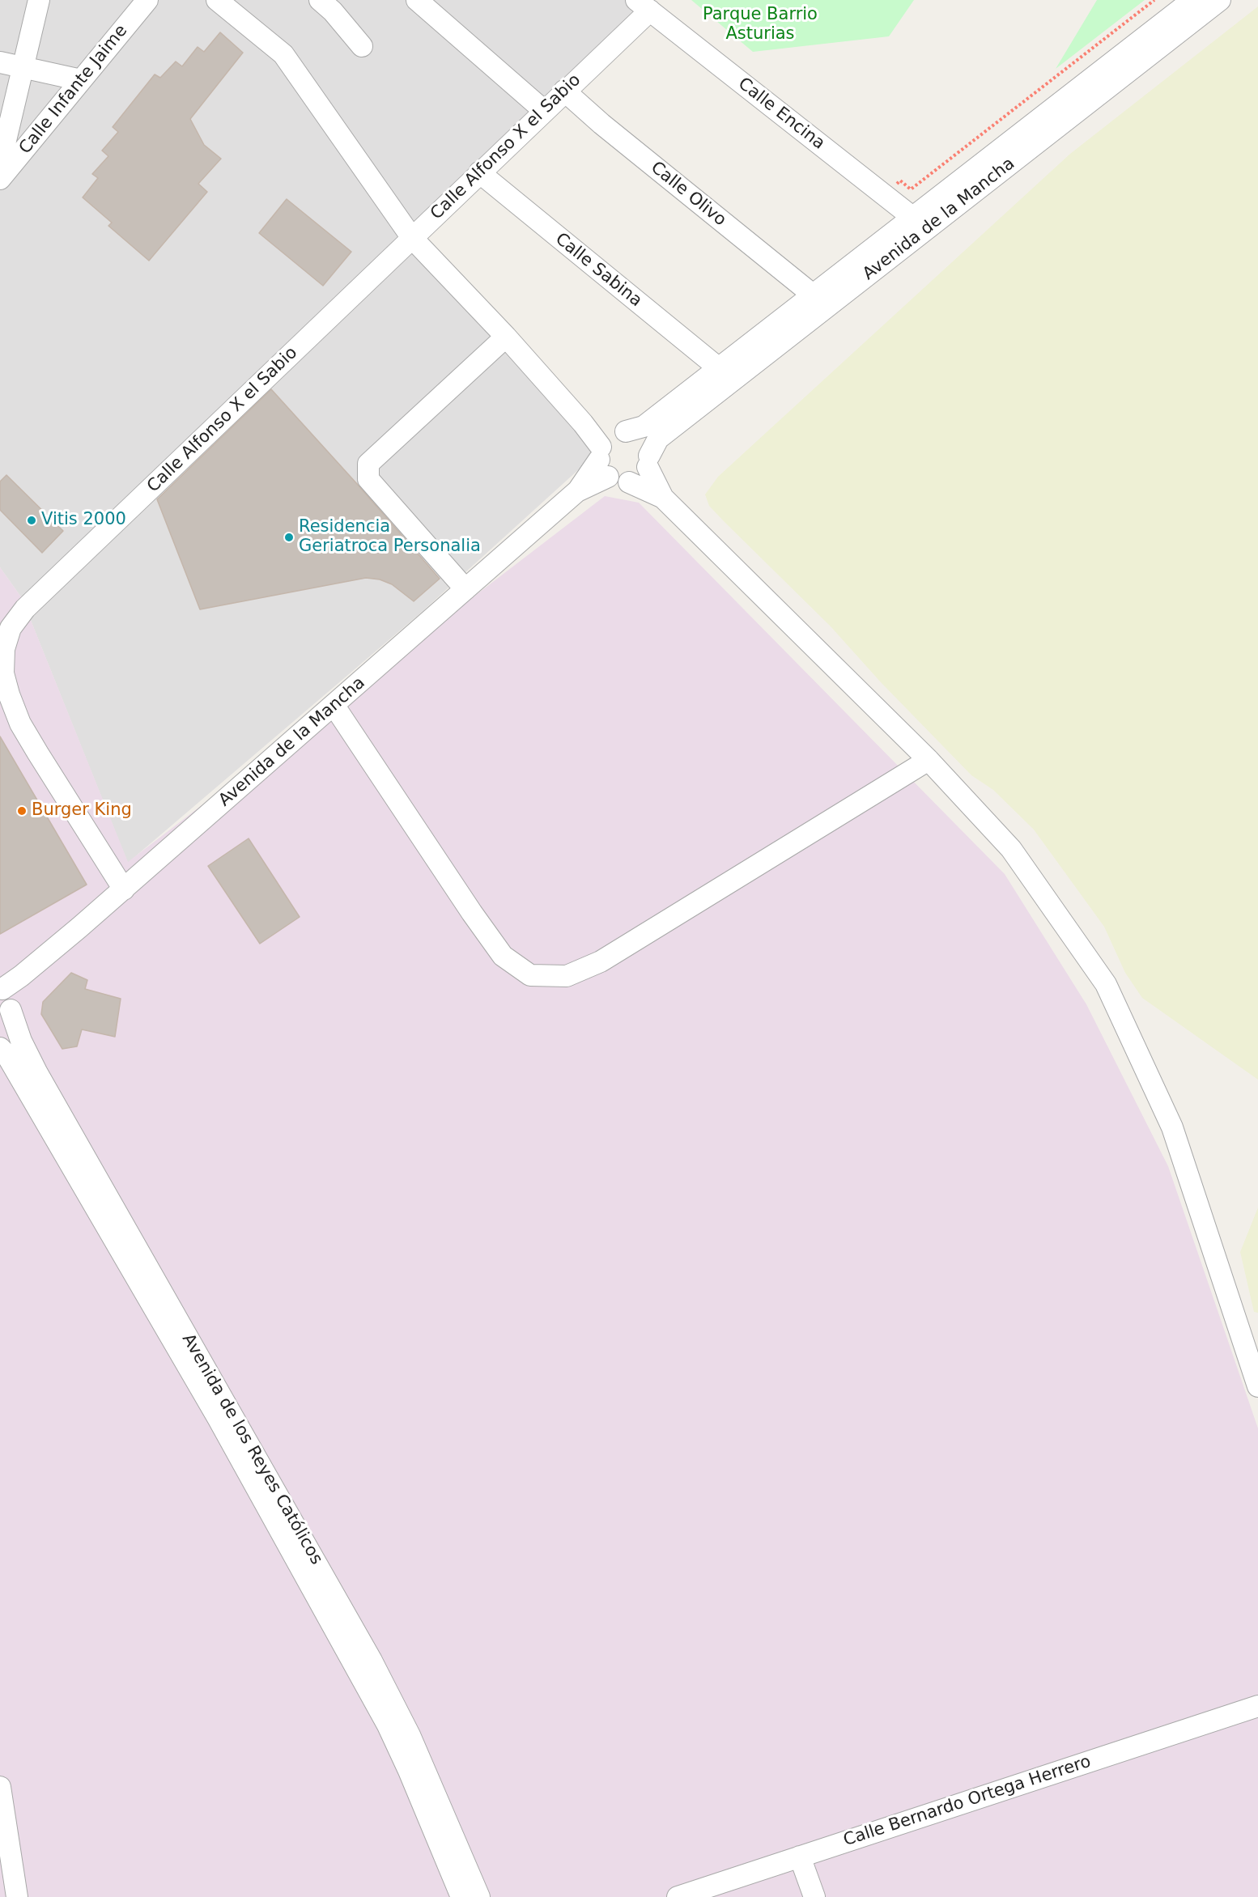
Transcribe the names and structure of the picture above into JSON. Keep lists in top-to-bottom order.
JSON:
{
  "streets": {
    "street": [
      "Calle Infante Jaime",
      "Calle Encina",
      "Calle Alfonso X el Sabio",
      "Calle Olivo",
      "Avenida de la Mancha",
      "Calle Sabina",
      "Avenida de los Reyes Católicos",
      "Calle Bernardo Ortega Herrero"
    ]
  },
  "crossings": [
    ["Calle Encina", "Calle Alfonso X el Sabio"],
    ["Calle Encina", "Avenida de la Mancha"],
    ["Calle Alfonso X el Sabio", "Calle Olivo"],
    ["Calle Alfonso X el Sabio", "Avenida de la Mancha"],
    ["Calle Alfonso X el Sabio", "Calle Sabina"],
    ["Calle Olivo", "Avenida de la Mancha"],
    ["Avenida de la Mancha", "Calle Sabina"],
    ["Avenida de la Mancha", "Avenida de los Reyes Católicos"]
  ],
  "parks": ["Parque Barrio Asturias"],
  "places": ["Vitis 2000", "Residencia Geriatroca Personalia", "Burger King"]
}
